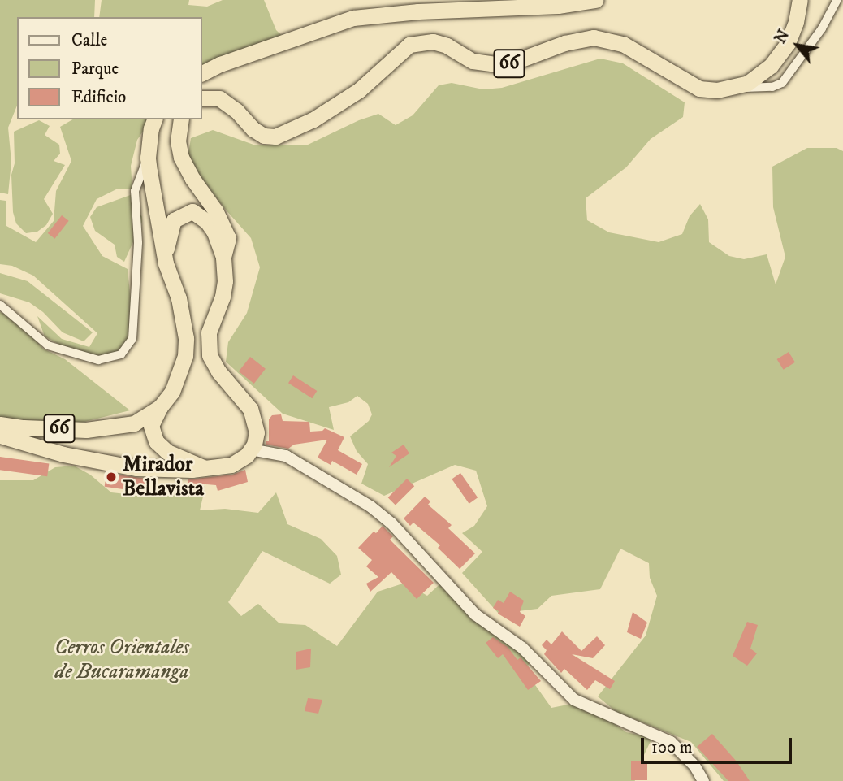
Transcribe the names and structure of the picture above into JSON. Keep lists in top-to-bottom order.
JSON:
{
  "streets": {
    "highway": ["66"]
  },
  "parks": ["Cerros Orientales de Bucaramanga"],
  "places": ["Mirador Bellavista"],
  "legend": ["Calle", "Parque", "Edificio"],
  "scale_bar": "100 m",
  "north": "top left"
}
